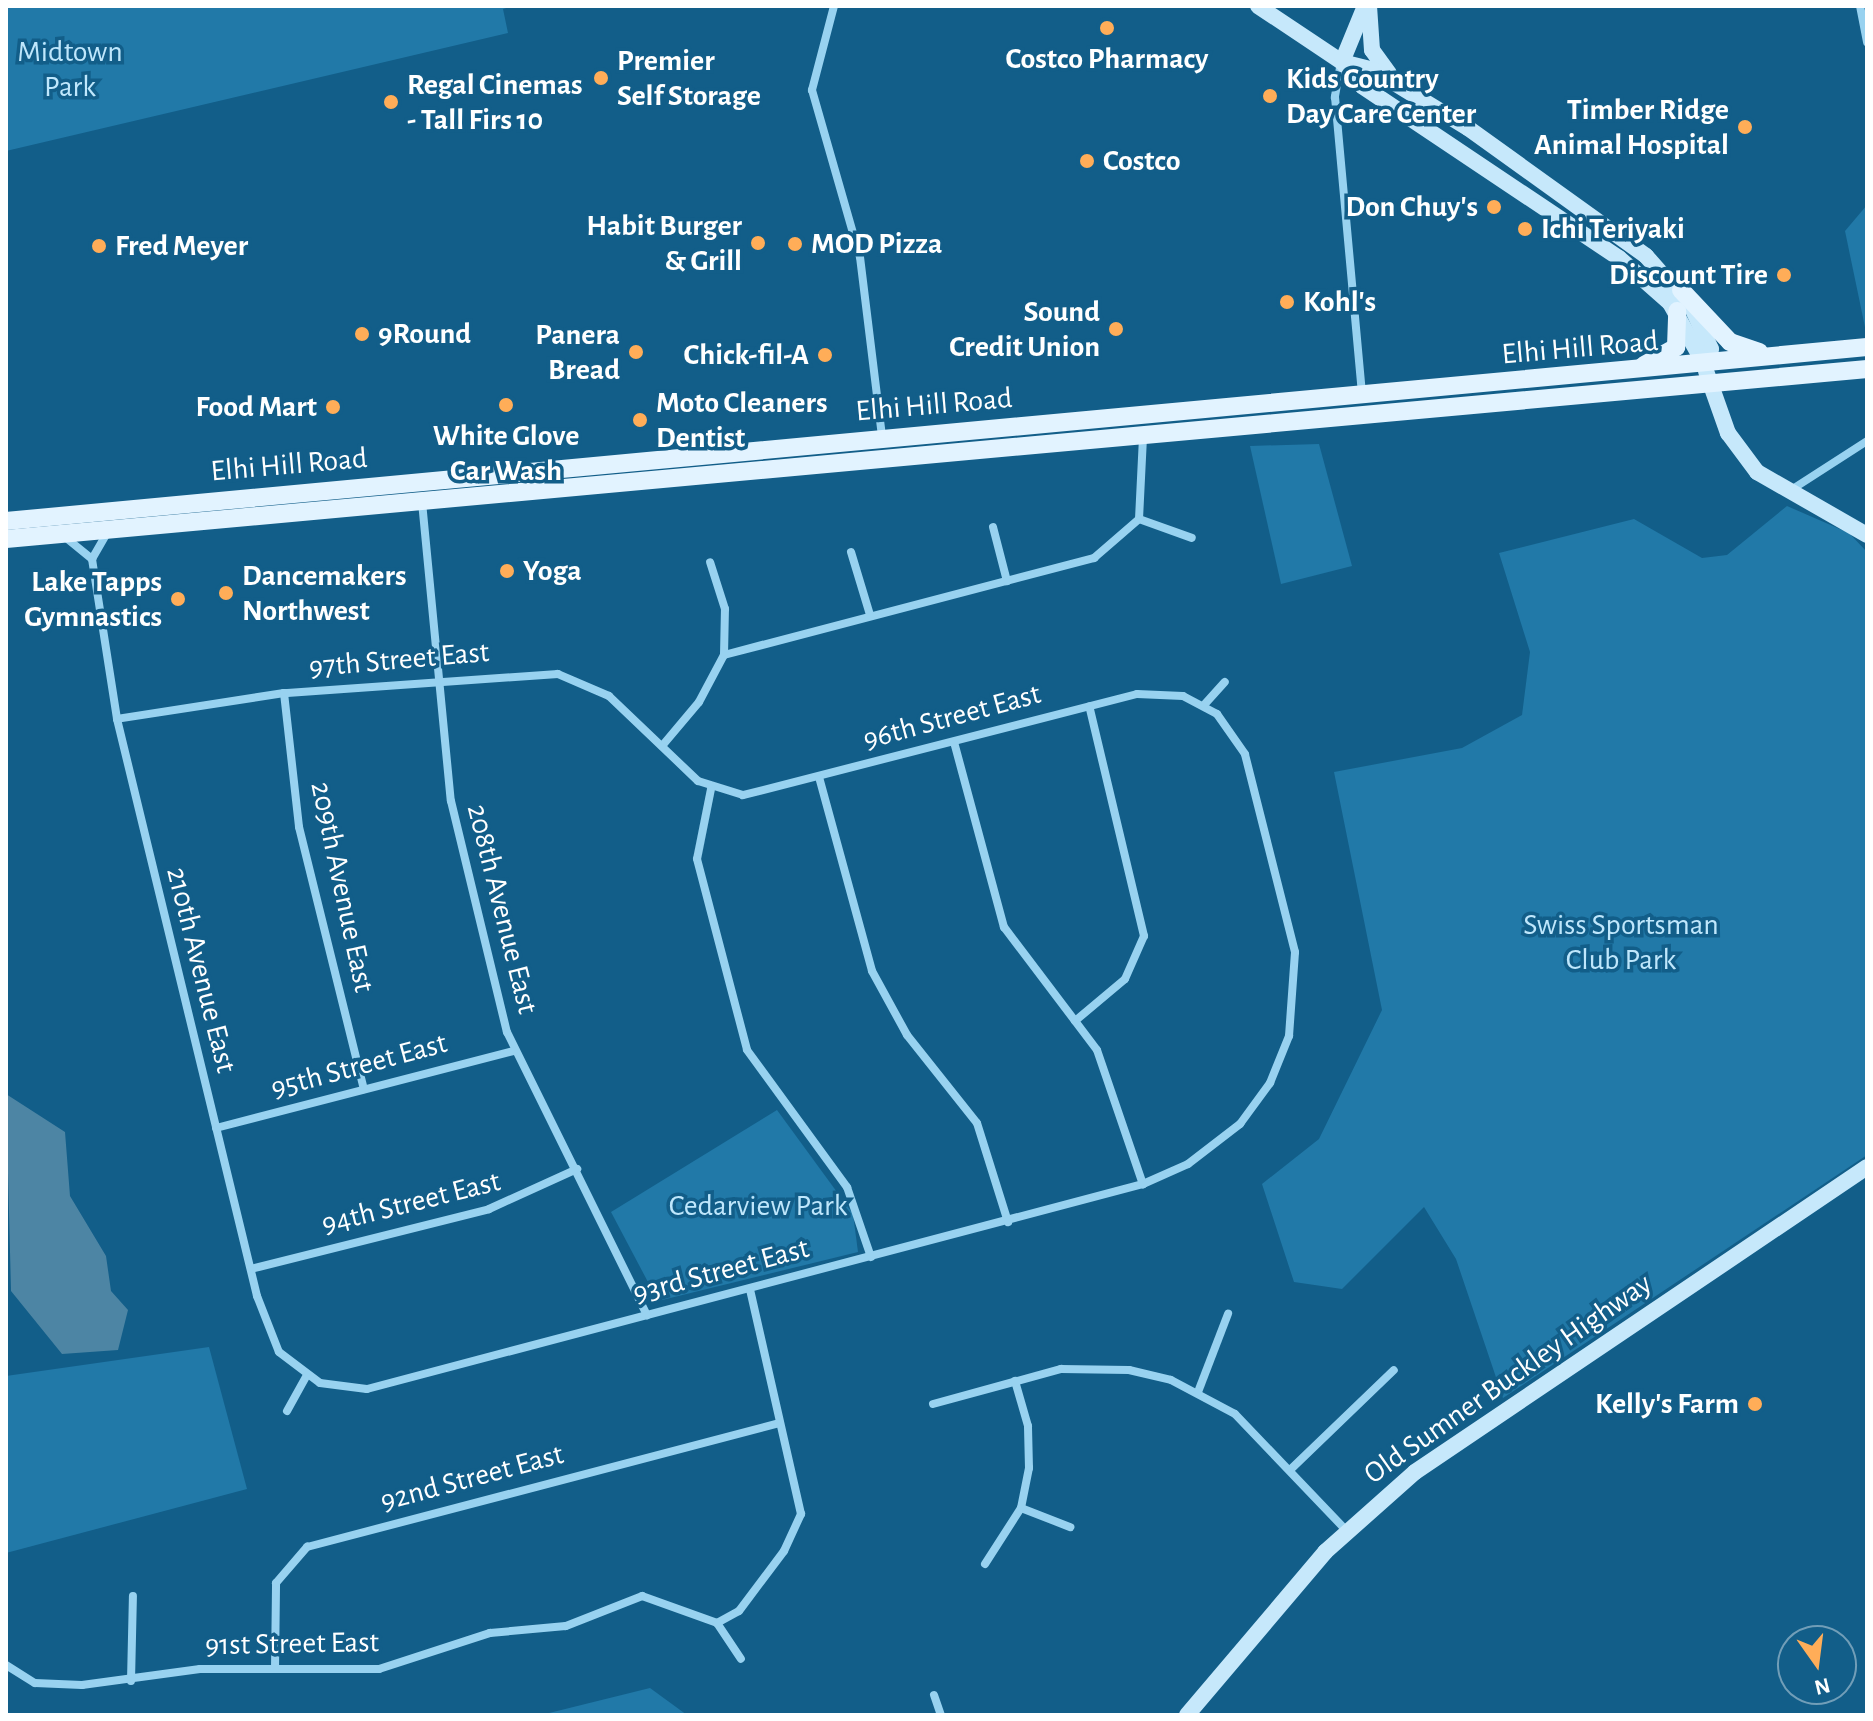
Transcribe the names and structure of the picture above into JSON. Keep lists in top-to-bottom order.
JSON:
{
  "streets": {
    "main road": ["Elhi Hill Road", "Old Sumner Buckley Highway"],
    "street": [
      "97th Street East",
      "96th Street East",
      "209th Avenue East",
      "208th Avenue East",
      "210th Avenue East",
      "95th Street East",
      "94th Street East",
      "93rd Street East",
      "92nd Street East",
      "91st Street East"
    ]
  },
  "crossings": [
    ["Elhi Hill Road", "208th Avenue East"],
    ["97th Street East", "96th Street East"],
    ["97th Street East", "209th Avenue East"],
    ["97th Street East", "208th Avenue East"],
    ["97th Street East", "210th Avenue East"],
    ["96th Street East", "93rd Street East"],
    ["209th Avenue East", "95th Street East"],
    ["208th Avenue East", "95th Street East"],
    ["208th Avenue East", "94th Street East"],
    ["208th Avenue East", "93rd Street East"],
    ["210th Avenue East", "95th Street East"],
    ["210th Avenue East", "94th Street East"],
    ["210th Avenue East", "93rd Street East"],
    ["92nd Street East", "91st Street East"]
  ],
  "parks": ["Midtown Park", "Swiss Sportsman Club Park", "Cedarview Park"],
  "places": [
    "Costco Pharmacy",
    "Premier Self Storage",
    "Kids Country Day Care Center",
    "Regal Cinemas - Tall Firs 10",
    "Timber Ridge Animal Hospital",
    "Costco",
    "Don Chuy's",
    "Ichi Teriyaki",
    "Habit Burger & Grill",
    "MOD Pizza",
    "Fred Meyer",
    "Discount Tire",
    "Kohl's",
    "Sound Credit Union",
    "9Round",
    "Panera Bread",
    "Chick-fil-A",
    "White Glove Car Wash",
    "Food Mart",
    "Moto Cleaners Dentist",
    "Yoga",
    "Dancemakers Northwest",
    "Lake Tapps Gymnastics",
    "Kelly's Farm"
  ],
  "north": "bottom"
}
